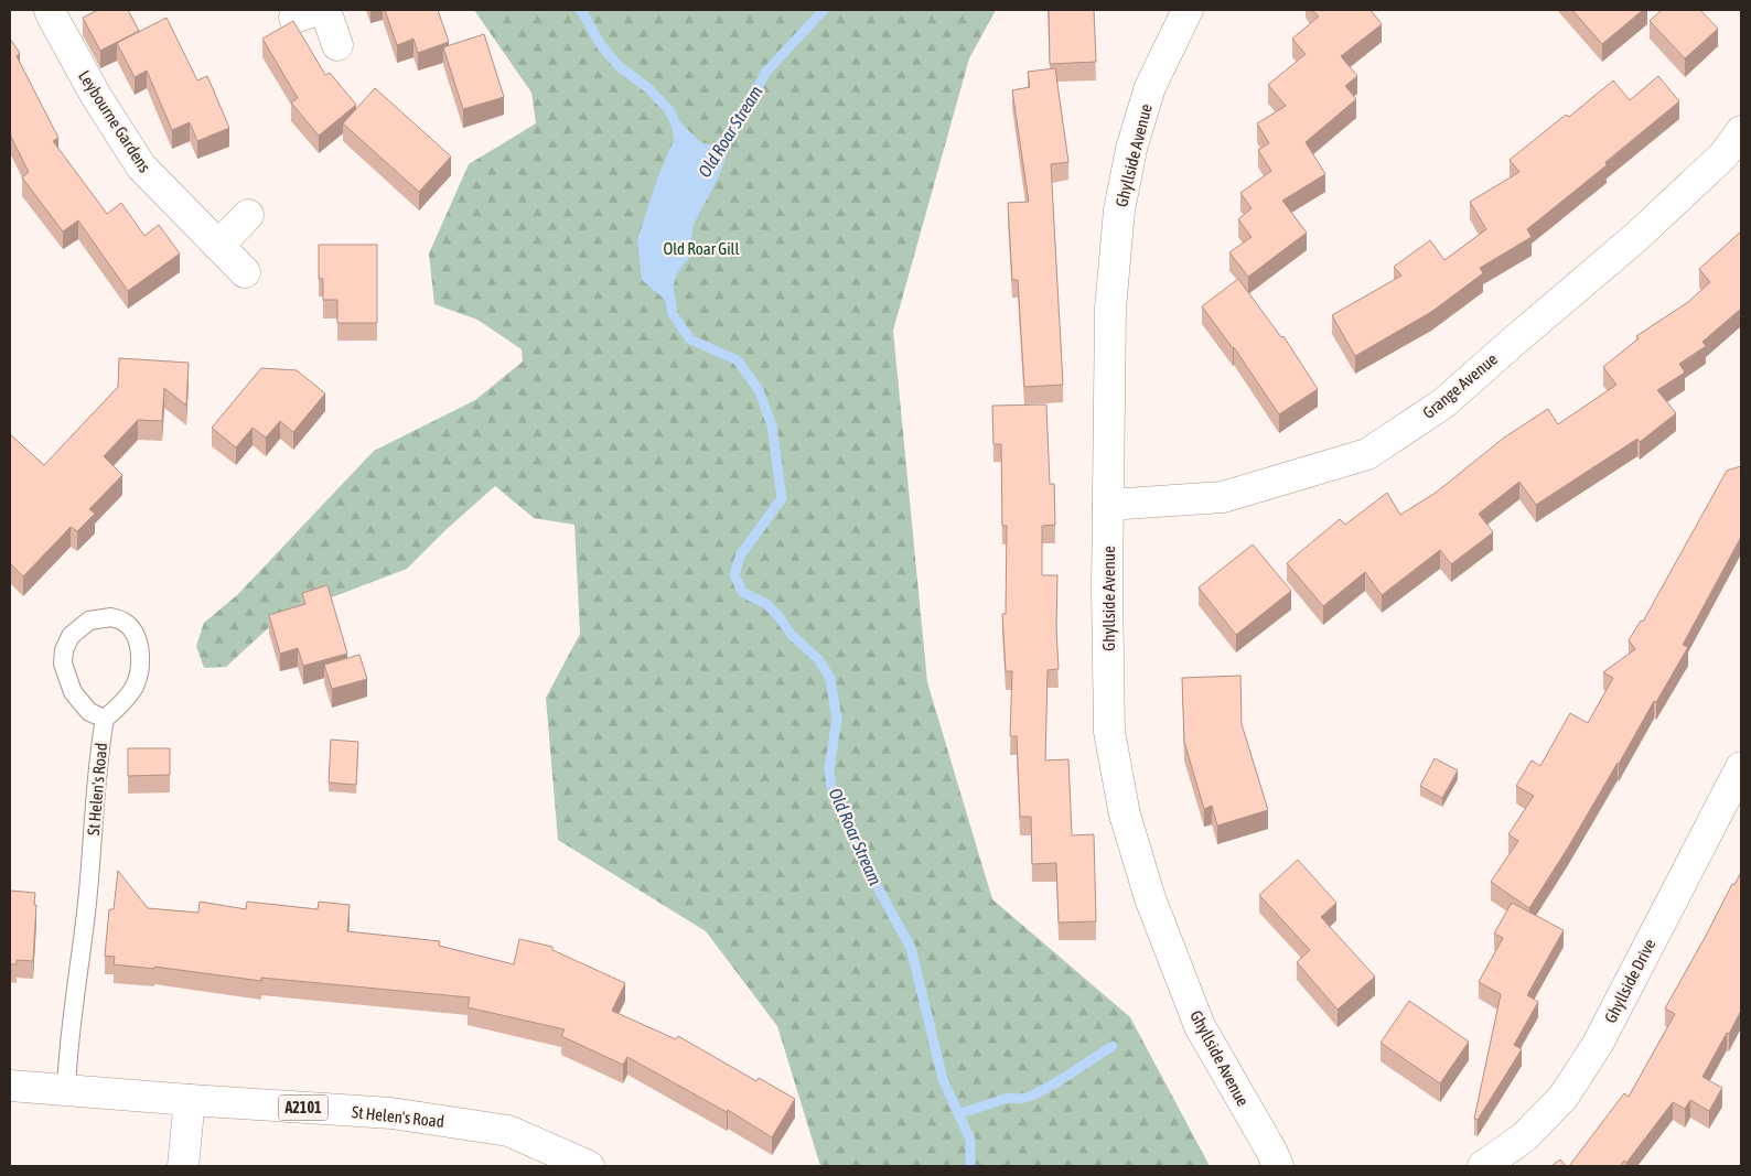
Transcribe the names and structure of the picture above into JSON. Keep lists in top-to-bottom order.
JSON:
{
  "streets": {
    "street": [
      "Leybourne Gardens",
      "Ghyllside Avenue",
      "Grange Avenue",
      "St Helen's Road",
      "Ghyllside Drive",
      "A2101"
    ]
  },
  "crossings": [
    ["Ghyllside Avenue", "Grange Avenue"]
  ],
  "water": ["Old Roar Stream"],
  "parks": ["Old Roar Gill"]
}
